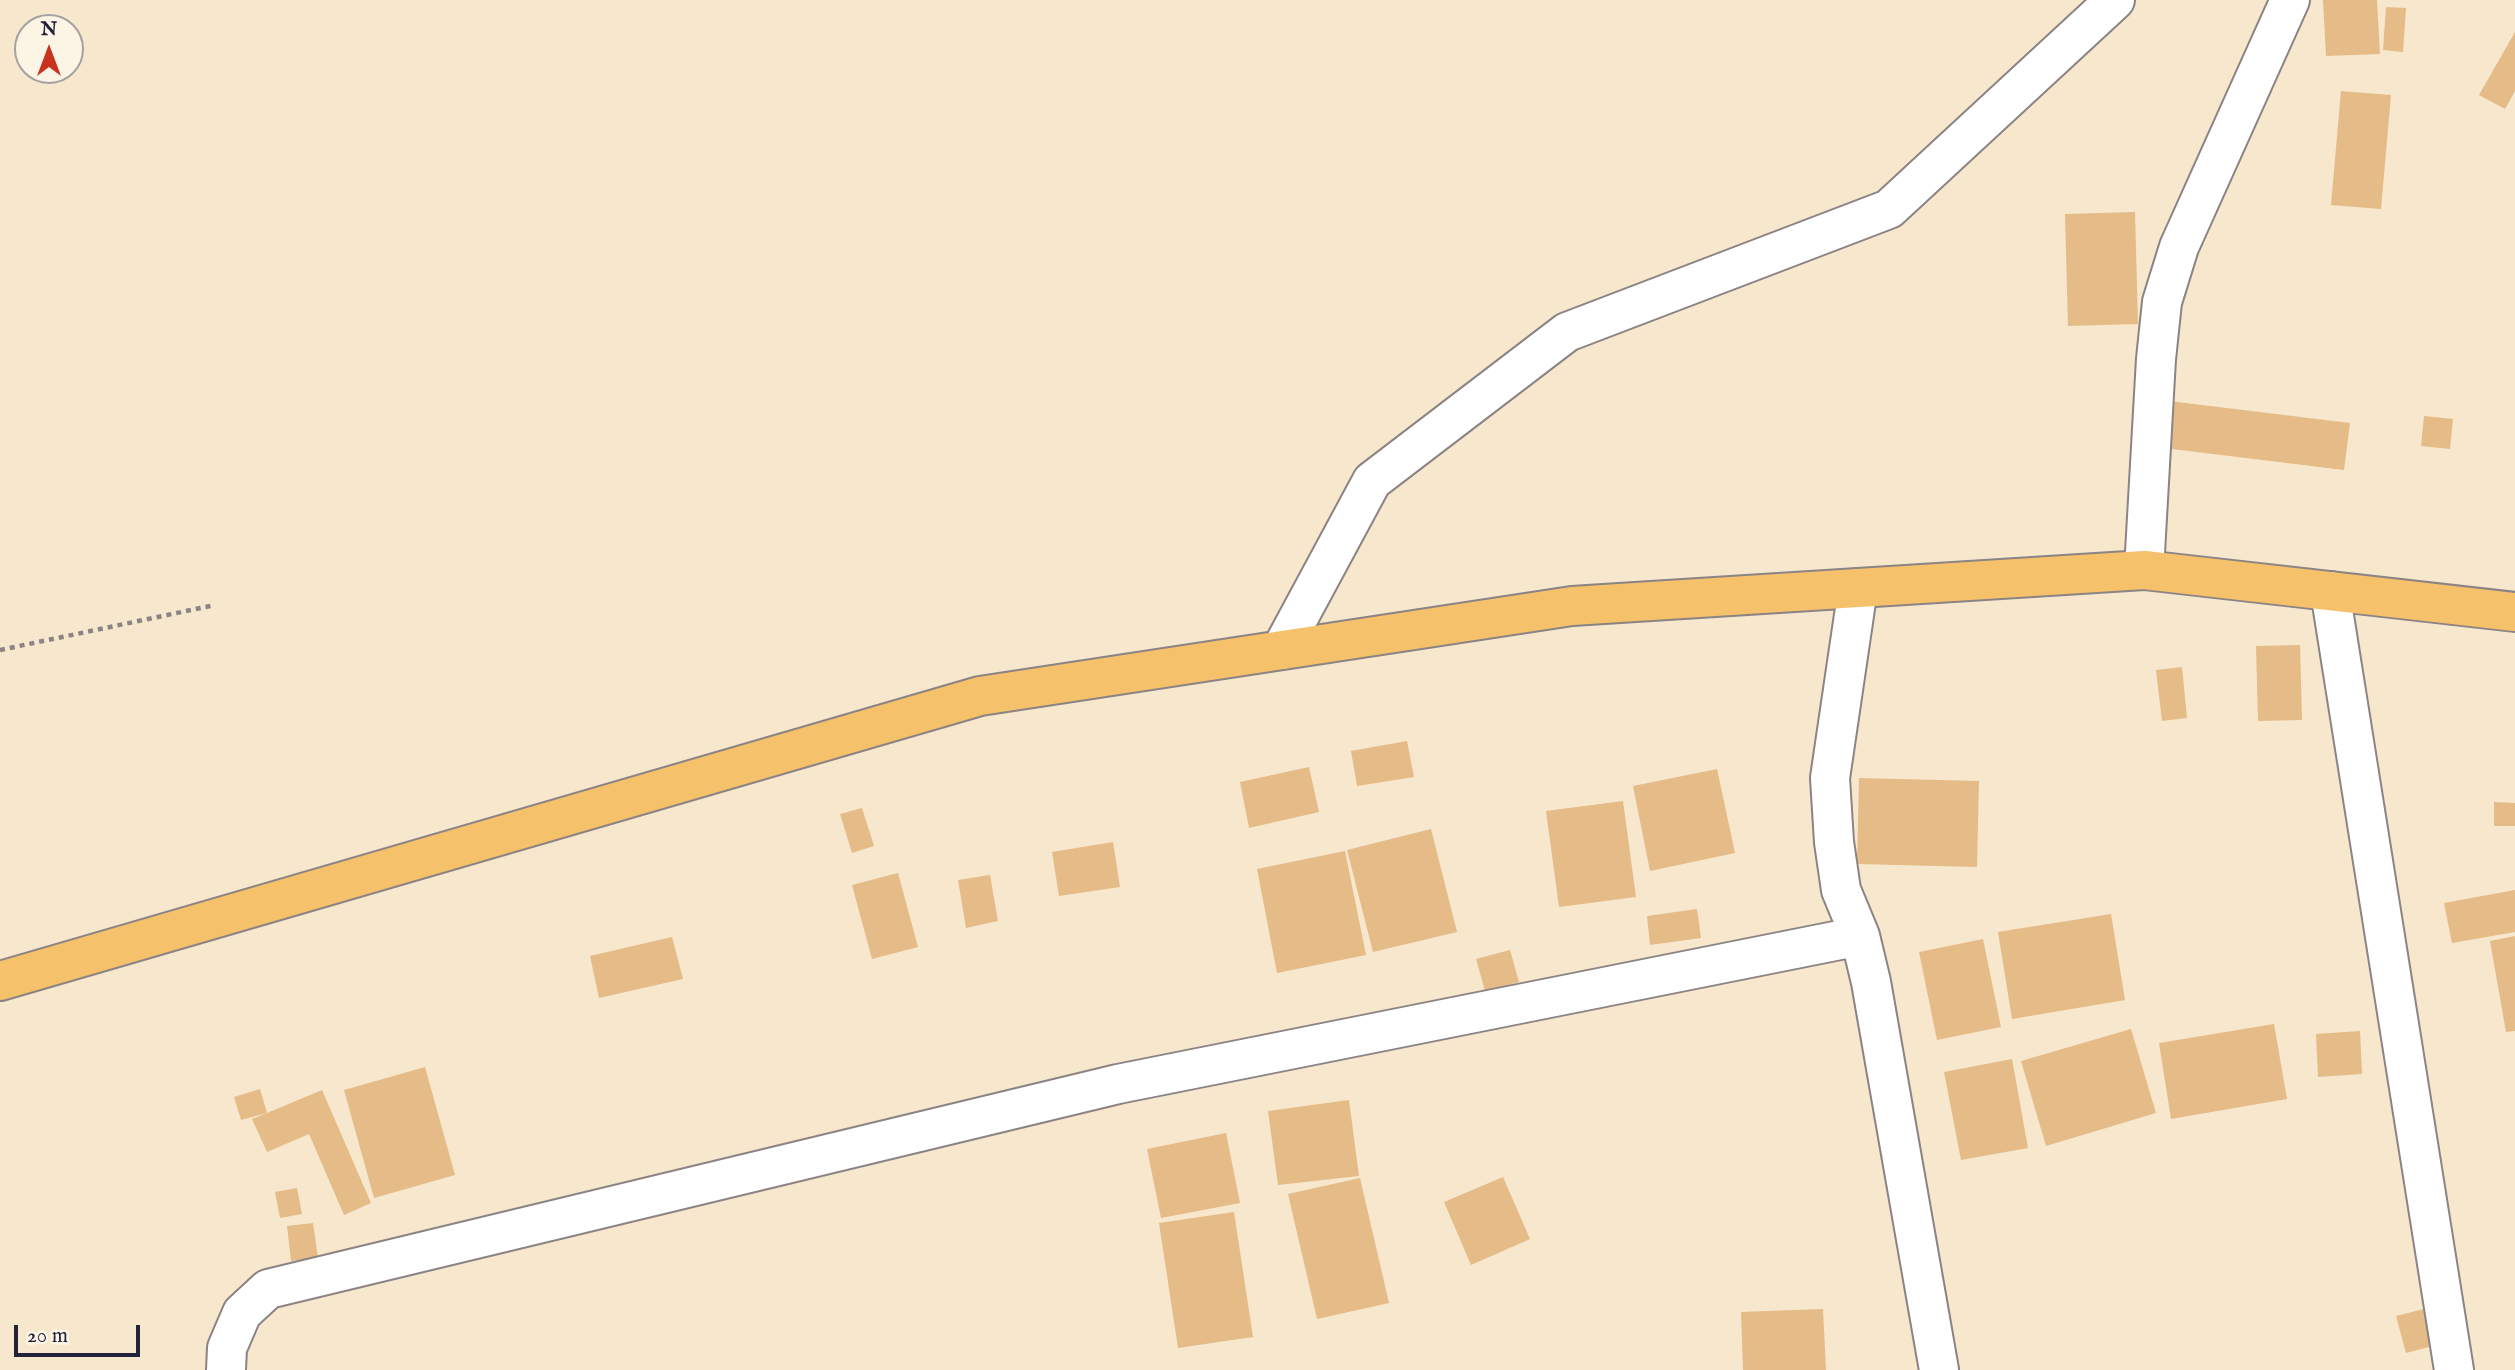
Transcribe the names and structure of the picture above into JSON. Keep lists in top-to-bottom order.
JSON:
{
  "scale_bar": "20 m",
  "north": "top"
}
